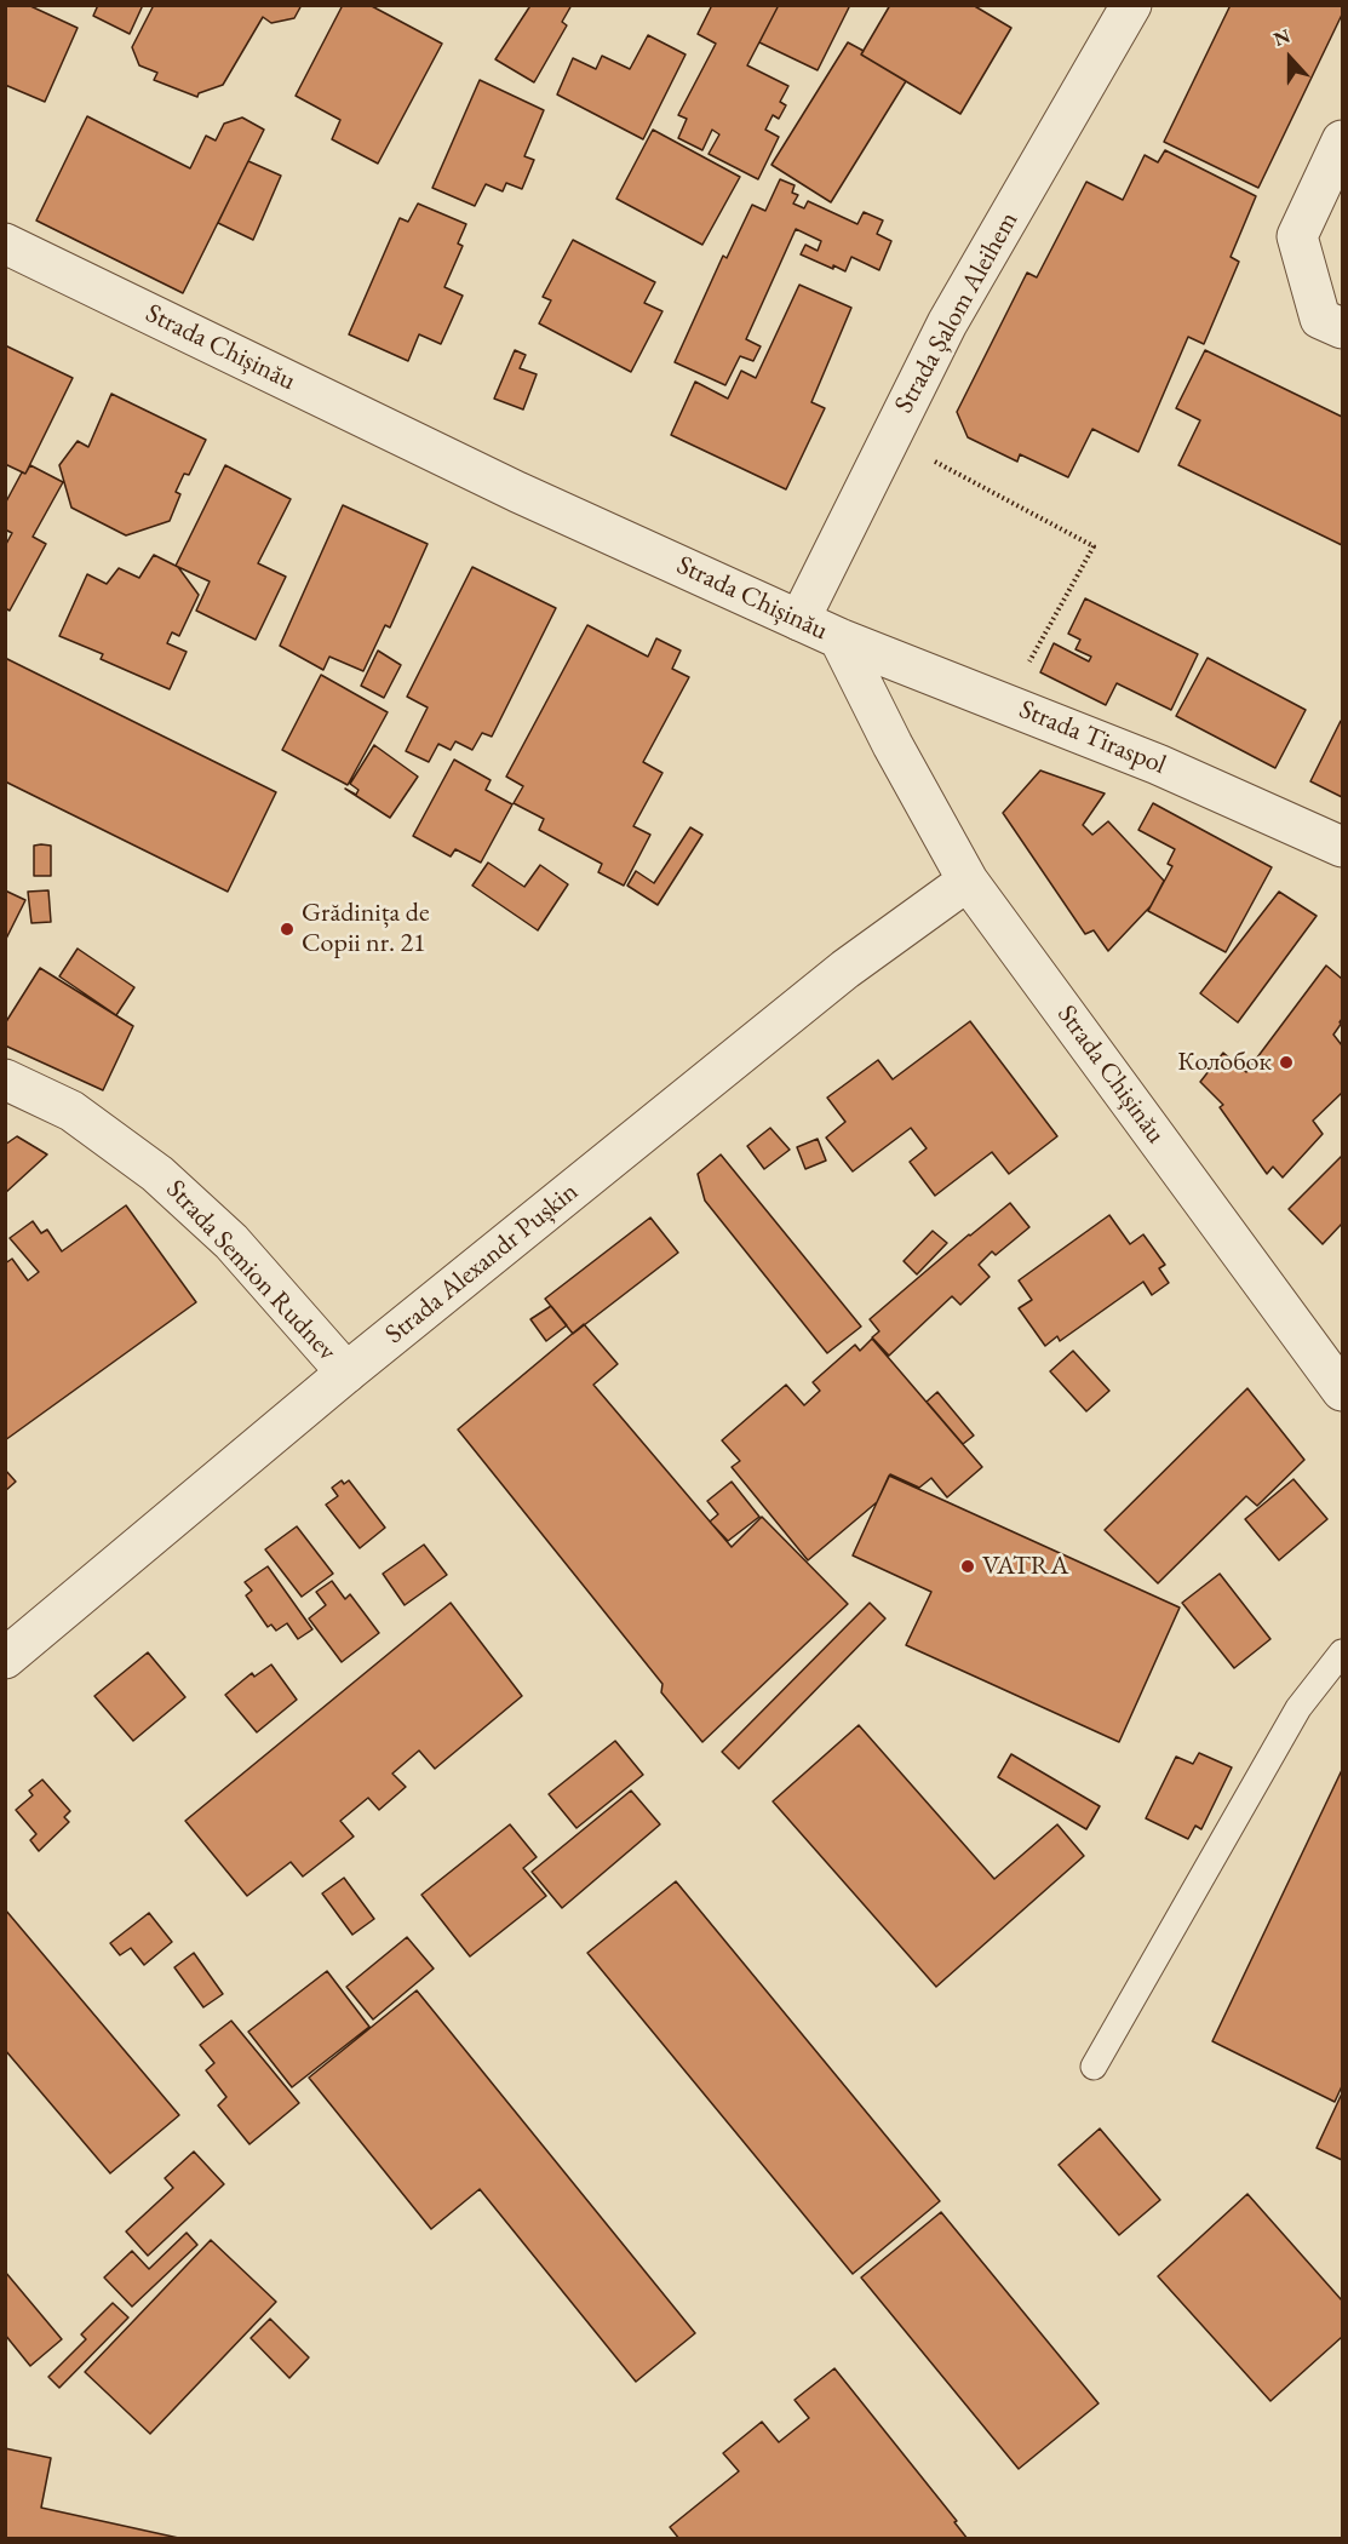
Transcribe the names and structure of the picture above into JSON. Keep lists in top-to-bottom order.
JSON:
{
  "streets": {
    "street": [
      "Strada Șalom Aleihem",
      "Strada Chișinău",
      "Strada Tiraspol",
      "Strada Alexandr Pușkin",
      "Strada Semion Rudnev"
    ]
  },
  "crossings": [
    ["Strada Șalom Aleihem", "Strada Chișinău"],
    ["Strada Chișinău", "Strada Tiraspol"],
    ["Strada Chișinău", "Strada Alexandr Pușkin"],
    ["Strada Alexandr Pușkin", "Strada Semion Rudnev"]
  ],
  "places": ["Grădinița de Copii nr. 21", "Колобок", "VATRA"],
  "north": "top"
}
